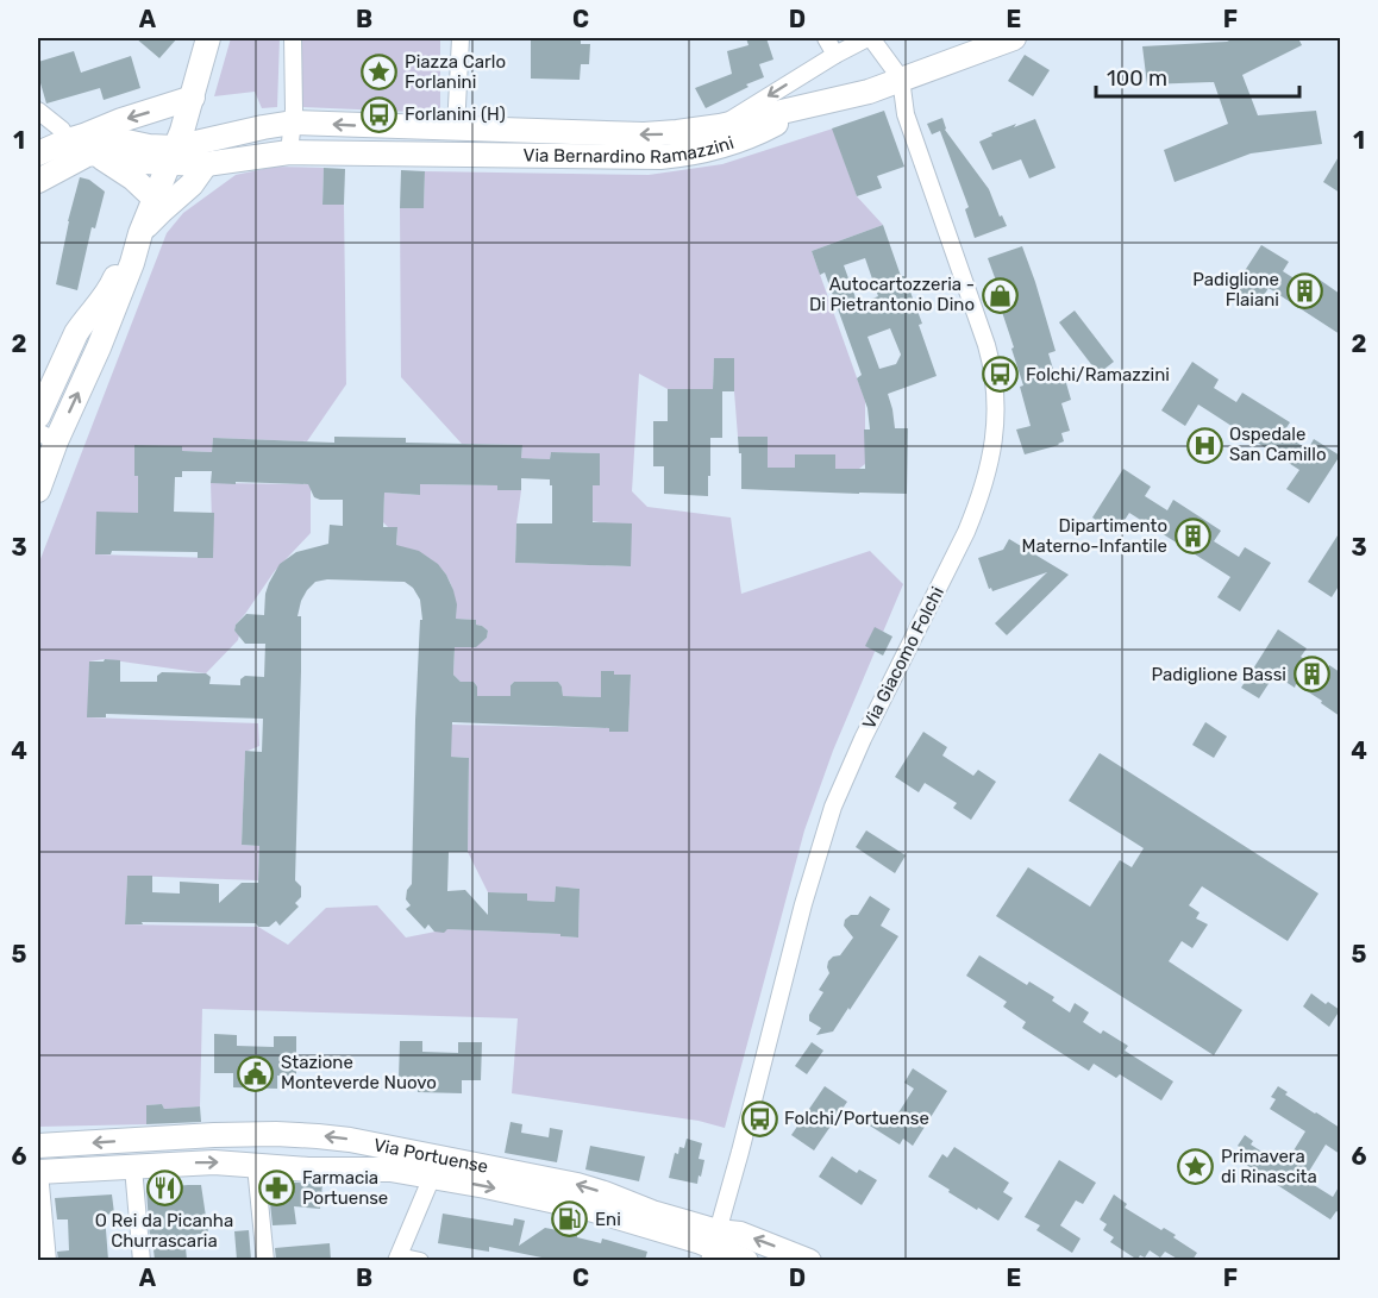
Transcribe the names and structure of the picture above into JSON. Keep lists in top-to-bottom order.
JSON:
{
  "streets": {
    "street": ["Via Bernardino Ramazzini", "Via Giacomo Folchi", "Via Portuense"]
  },
  "crossings": [
    ["Via Bernardino Ramazzini", "Via Giacomo Folchi"],
    ["Via Giacomo Folchi", "Via Portuense"]
  ],
  "places": {
    "place": ["Piazza Carlo Forlanini", "Primavera di Rinascita"],
    "bus stop": ["Forlanini (H)", "Folchi/Ramazzini", "Folchi/Portuense"],
    "building": ["Padiglione Flaiani", "Dipartimento Materno-Infantile", "Padiglione Bassi"],
    "shop": ["Autocartozzeria - Di Pietrantonio Dino"],
    "hospital": ["Ospedale San Camillo"],
    "public building": ["Stazione Monteverde Nuovo"],
    "restaurant": ["O Rei da Picanha Churrascaria"],
    "pharmacy": ["Farmacia Portuense"],
    "fuel station": ["Eni"]
  },
  "scale_bar": "100 m",
  "grid": {
    "columns": [
      "A",
      "B",
      "C",
      "D",
      "E",
      "F"
    ],
    "rows": [
      "1",
      "2",
      "3",
      "4",
      "5",
      "6"
    ]
  }
}
